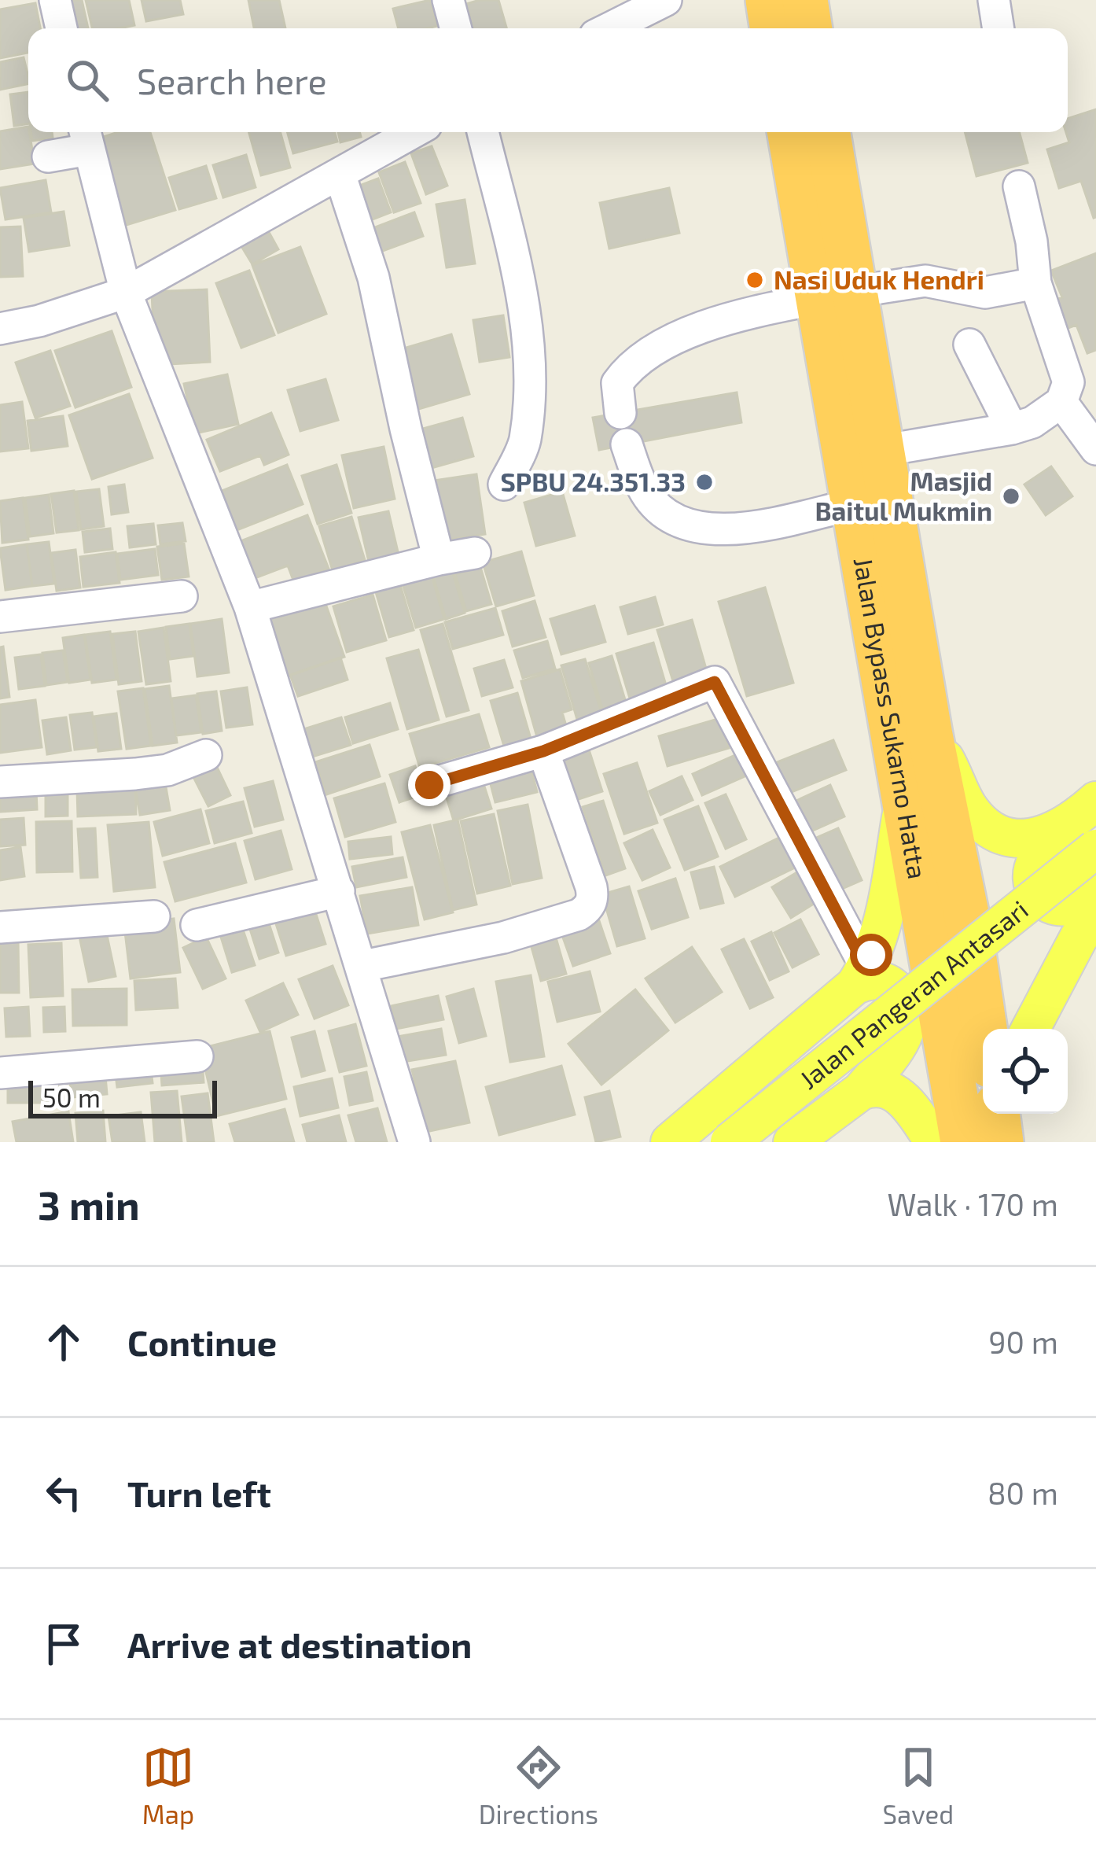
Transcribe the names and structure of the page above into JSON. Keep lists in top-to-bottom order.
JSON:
{
  "streets": {
    "highway": ["Jalan Bypass Sukarno Hatta"],
    "main road": ["Jalan Pangeran Antasari"]
  },
  "crossings": [
    ["Jalan Bypass Sukarno Hatta", "Jalan Pangeran Antasari"]
  ],
  "places": ["Nasi Uduk Hendri", "SPBU 24.351.33", "Masjid Baitul Mukmin"],
  "scale_bar": "50 m",
  "page": {
    "search": "Search here",
    "scale": "50 m",
    "heading": ["3 min", "Walk · 170 m"],
    "list": [
      ["Continue", "90 m"],
      ["Turn left", "80 m"],
      "Arrive at destination"
    ],
    "nav": ["Map", "Directions", "Saved"]
  }
}
